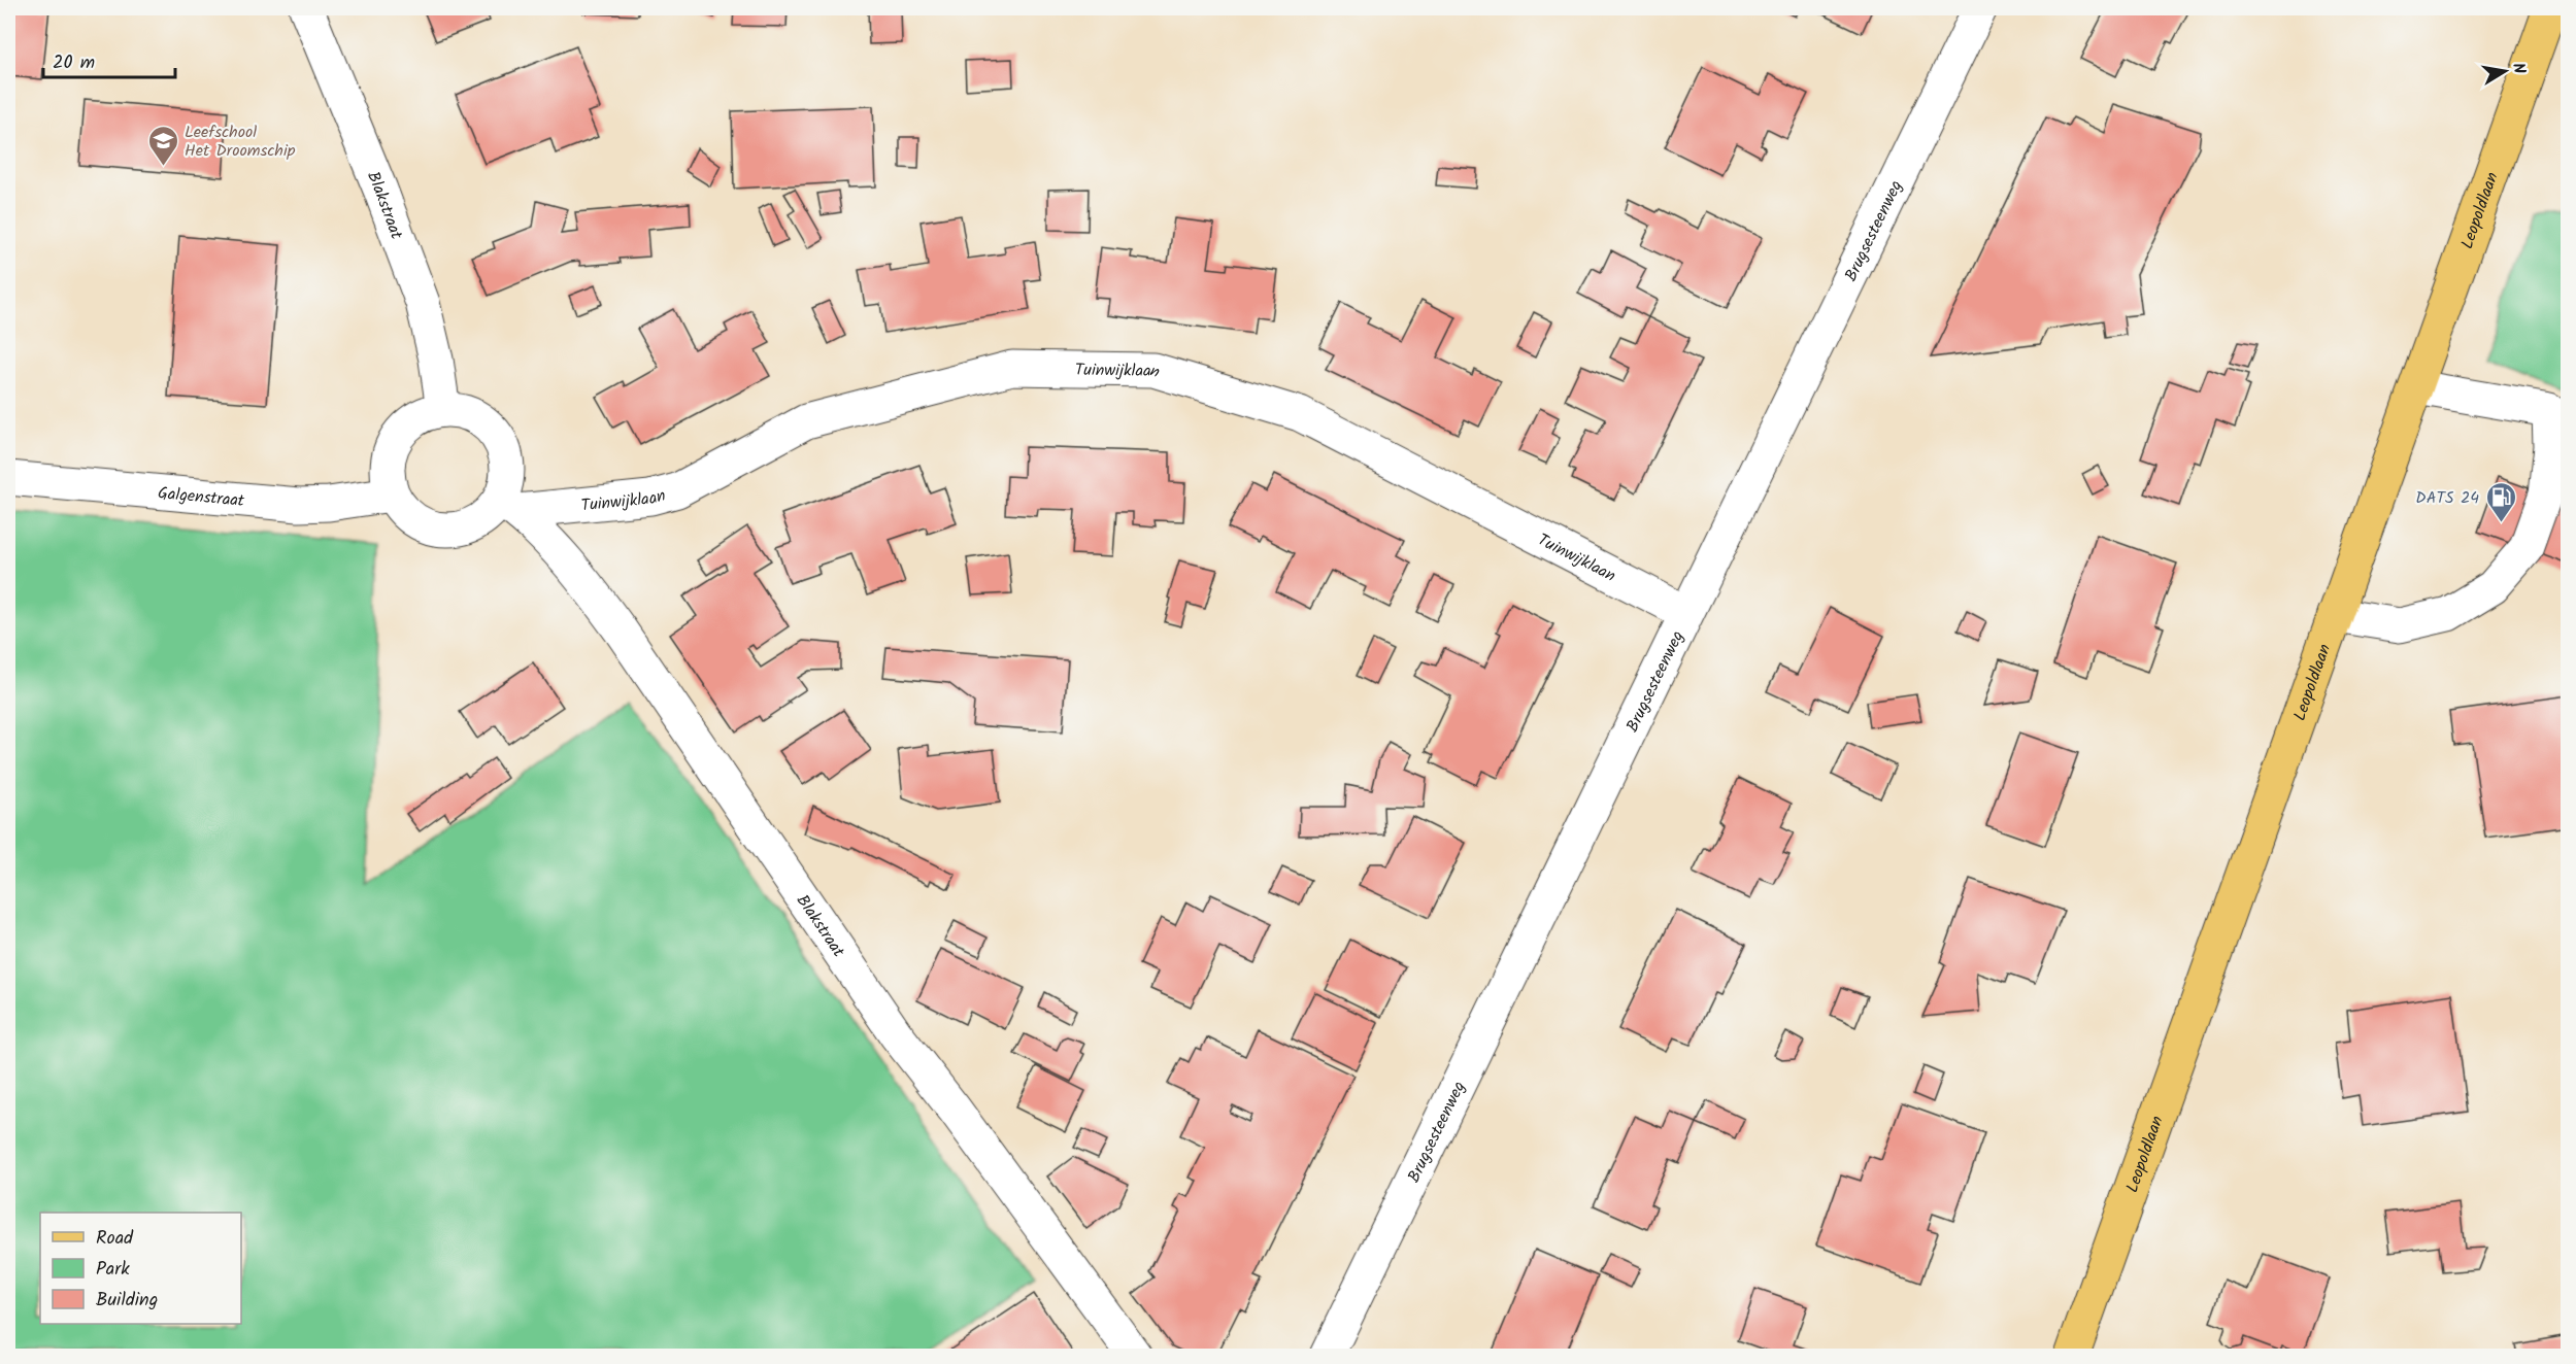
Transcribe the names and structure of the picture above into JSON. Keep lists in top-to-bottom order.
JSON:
{
  "streets": {
    "main road": ["Leopoldlaan"],
    "street": [
      "Blakstraat",
      "Brugsesteenweg",
      "Tuinwijklaan",
      "Galgenstraat"
    ]
  },
  "crossings": [
    ["Blakstraat", "Tuinwijklaan"],
    ["Blakstraat", "Galgenstraat"],
    ["Brugsesteenweg", "Tuinwijklaan"],
    ["Tuinwijklaan", "Galgenstraat"]
  ],
  "places": {
    "school or university": ["Leefschool Het Droomschip"],
    "fuel station": ["DATS 24"]
  },
  "legend": ["Road", "Park", "Building"],
  "scale_bar": "20 m",
  "north": "right"
}
